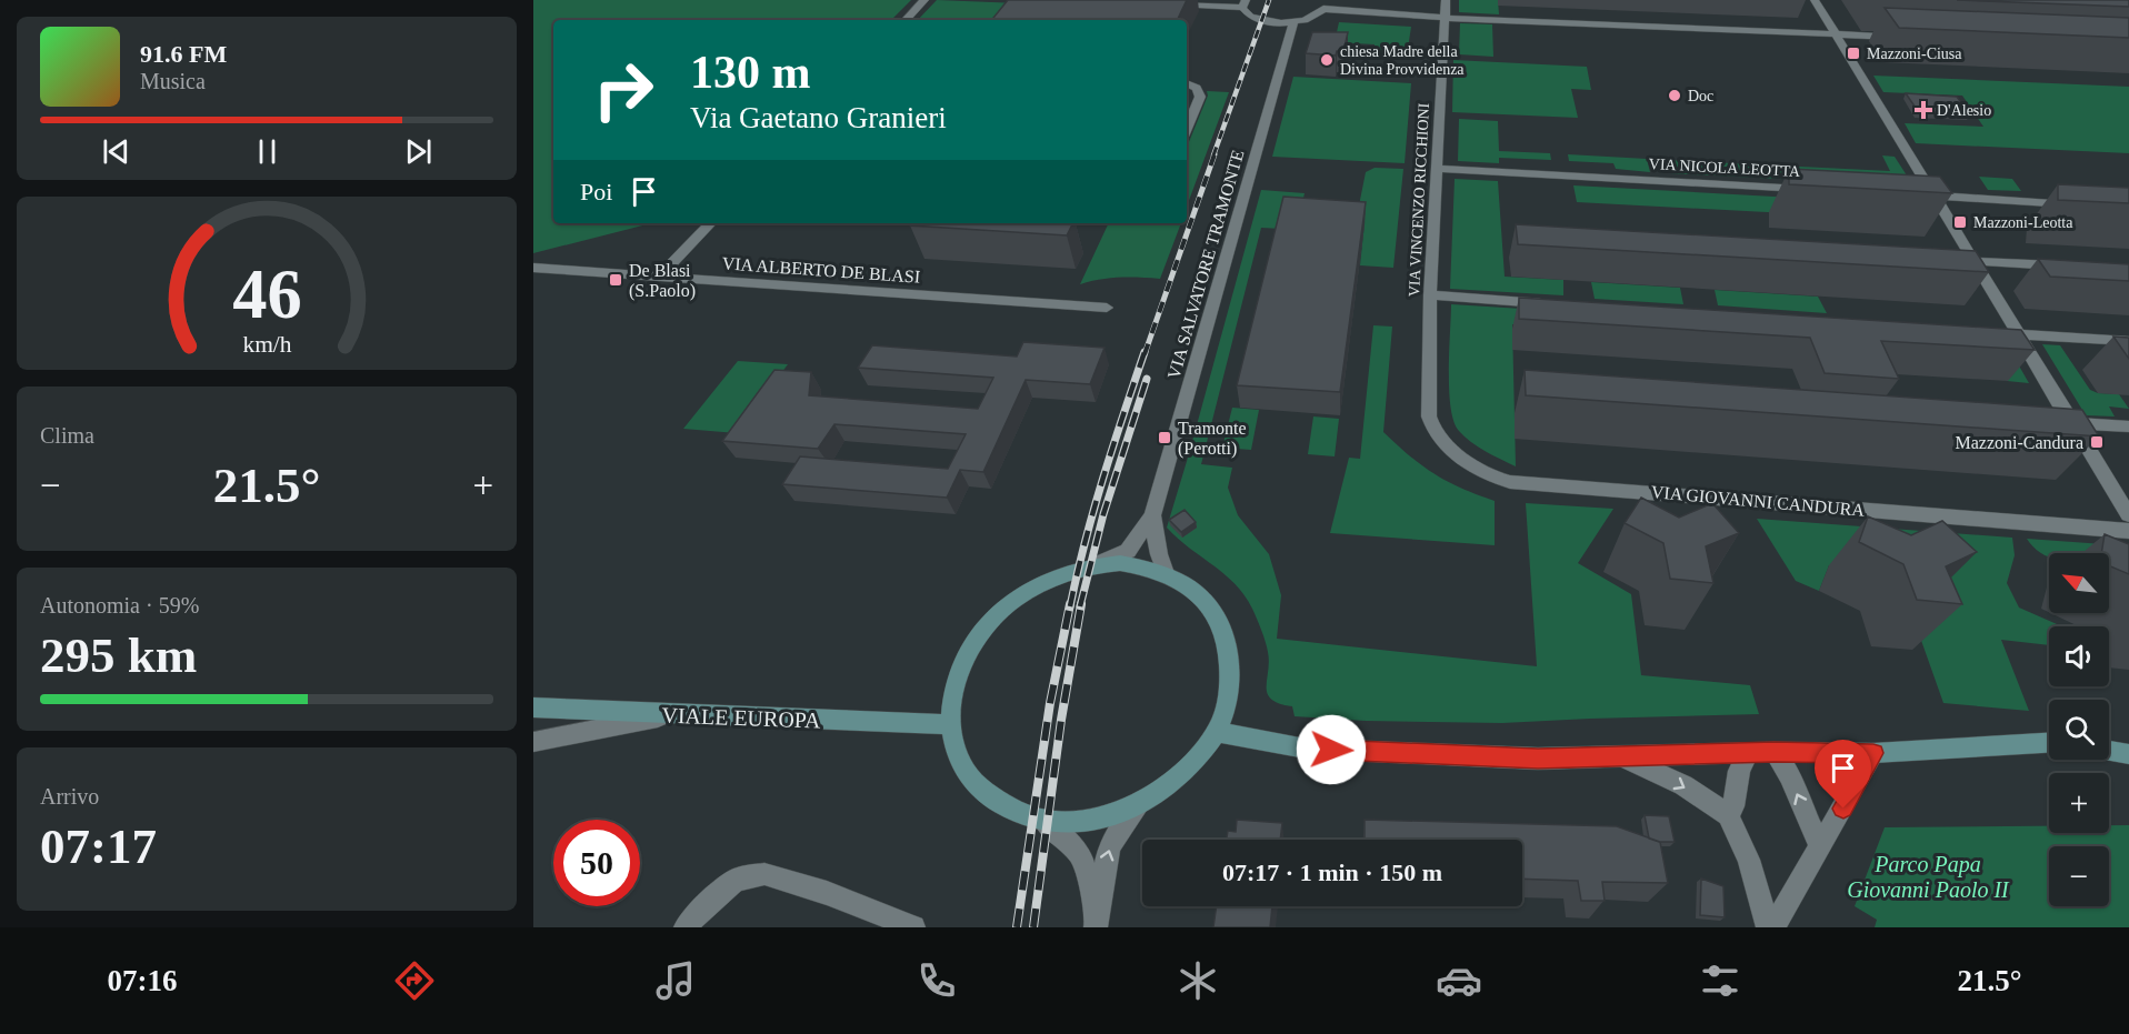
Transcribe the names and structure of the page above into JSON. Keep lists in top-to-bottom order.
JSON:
{
  "streets": {
    "main road": ["VIALE EUROPA"],
    "street": [
      "VIA NICOLA LEOTTA",
      "VIA VINCENZO RICCHIONI",
      "VIA SALVATORE TRAMONTE",
      "VIA ALBERTO DE BLASI",
      "VIA GIOVANNI CANDURA"
    ]
  },
  "crossings": [
    ["VIA NICOLA LEOTTA", "VIA VINCENZO RICCHIONI"],
    ["VIA VINCENZO RICCHIONI", "VIA GIOVANNI CANDURA"]
  ],
  "parks": ["Parco Papa Giovanni Paolo II"],
  "places": {
    "transit": [
      "Mazzoni-Ciusa",
      "Mazzoni-Leotta",
      "De Blasi (S.Paolo)",
      "Tramonte (Perotti)",
      "Mazzoni-Candura"
    ],
    "other": ["chiesa Madre della Divina Provvidenza", "Doc"],
    "health": ["D'Alesio"]
  },
  "north": "top left",
  "page": {
    "turn": ["130 m", "Via Gaetano Granieri"],
    "song": ["91.6 FM", "Musica"],
    "then": "Poi",
    "tile": [
      "Clima",
      ["Autonomia · 59%", "295 km"],
      ["Arrivo", "07:17"]
    ],
    "heat": ["−", "21.5°", "+"],
    "map_buttons": ["+", "−"],
    "limit": "50",
    "trip": "07:17 · 1 min · 150 m",
    "tabs": ["07:16", "21.5°"],
    "gauge": ["46", "km/h"]
  }
}
